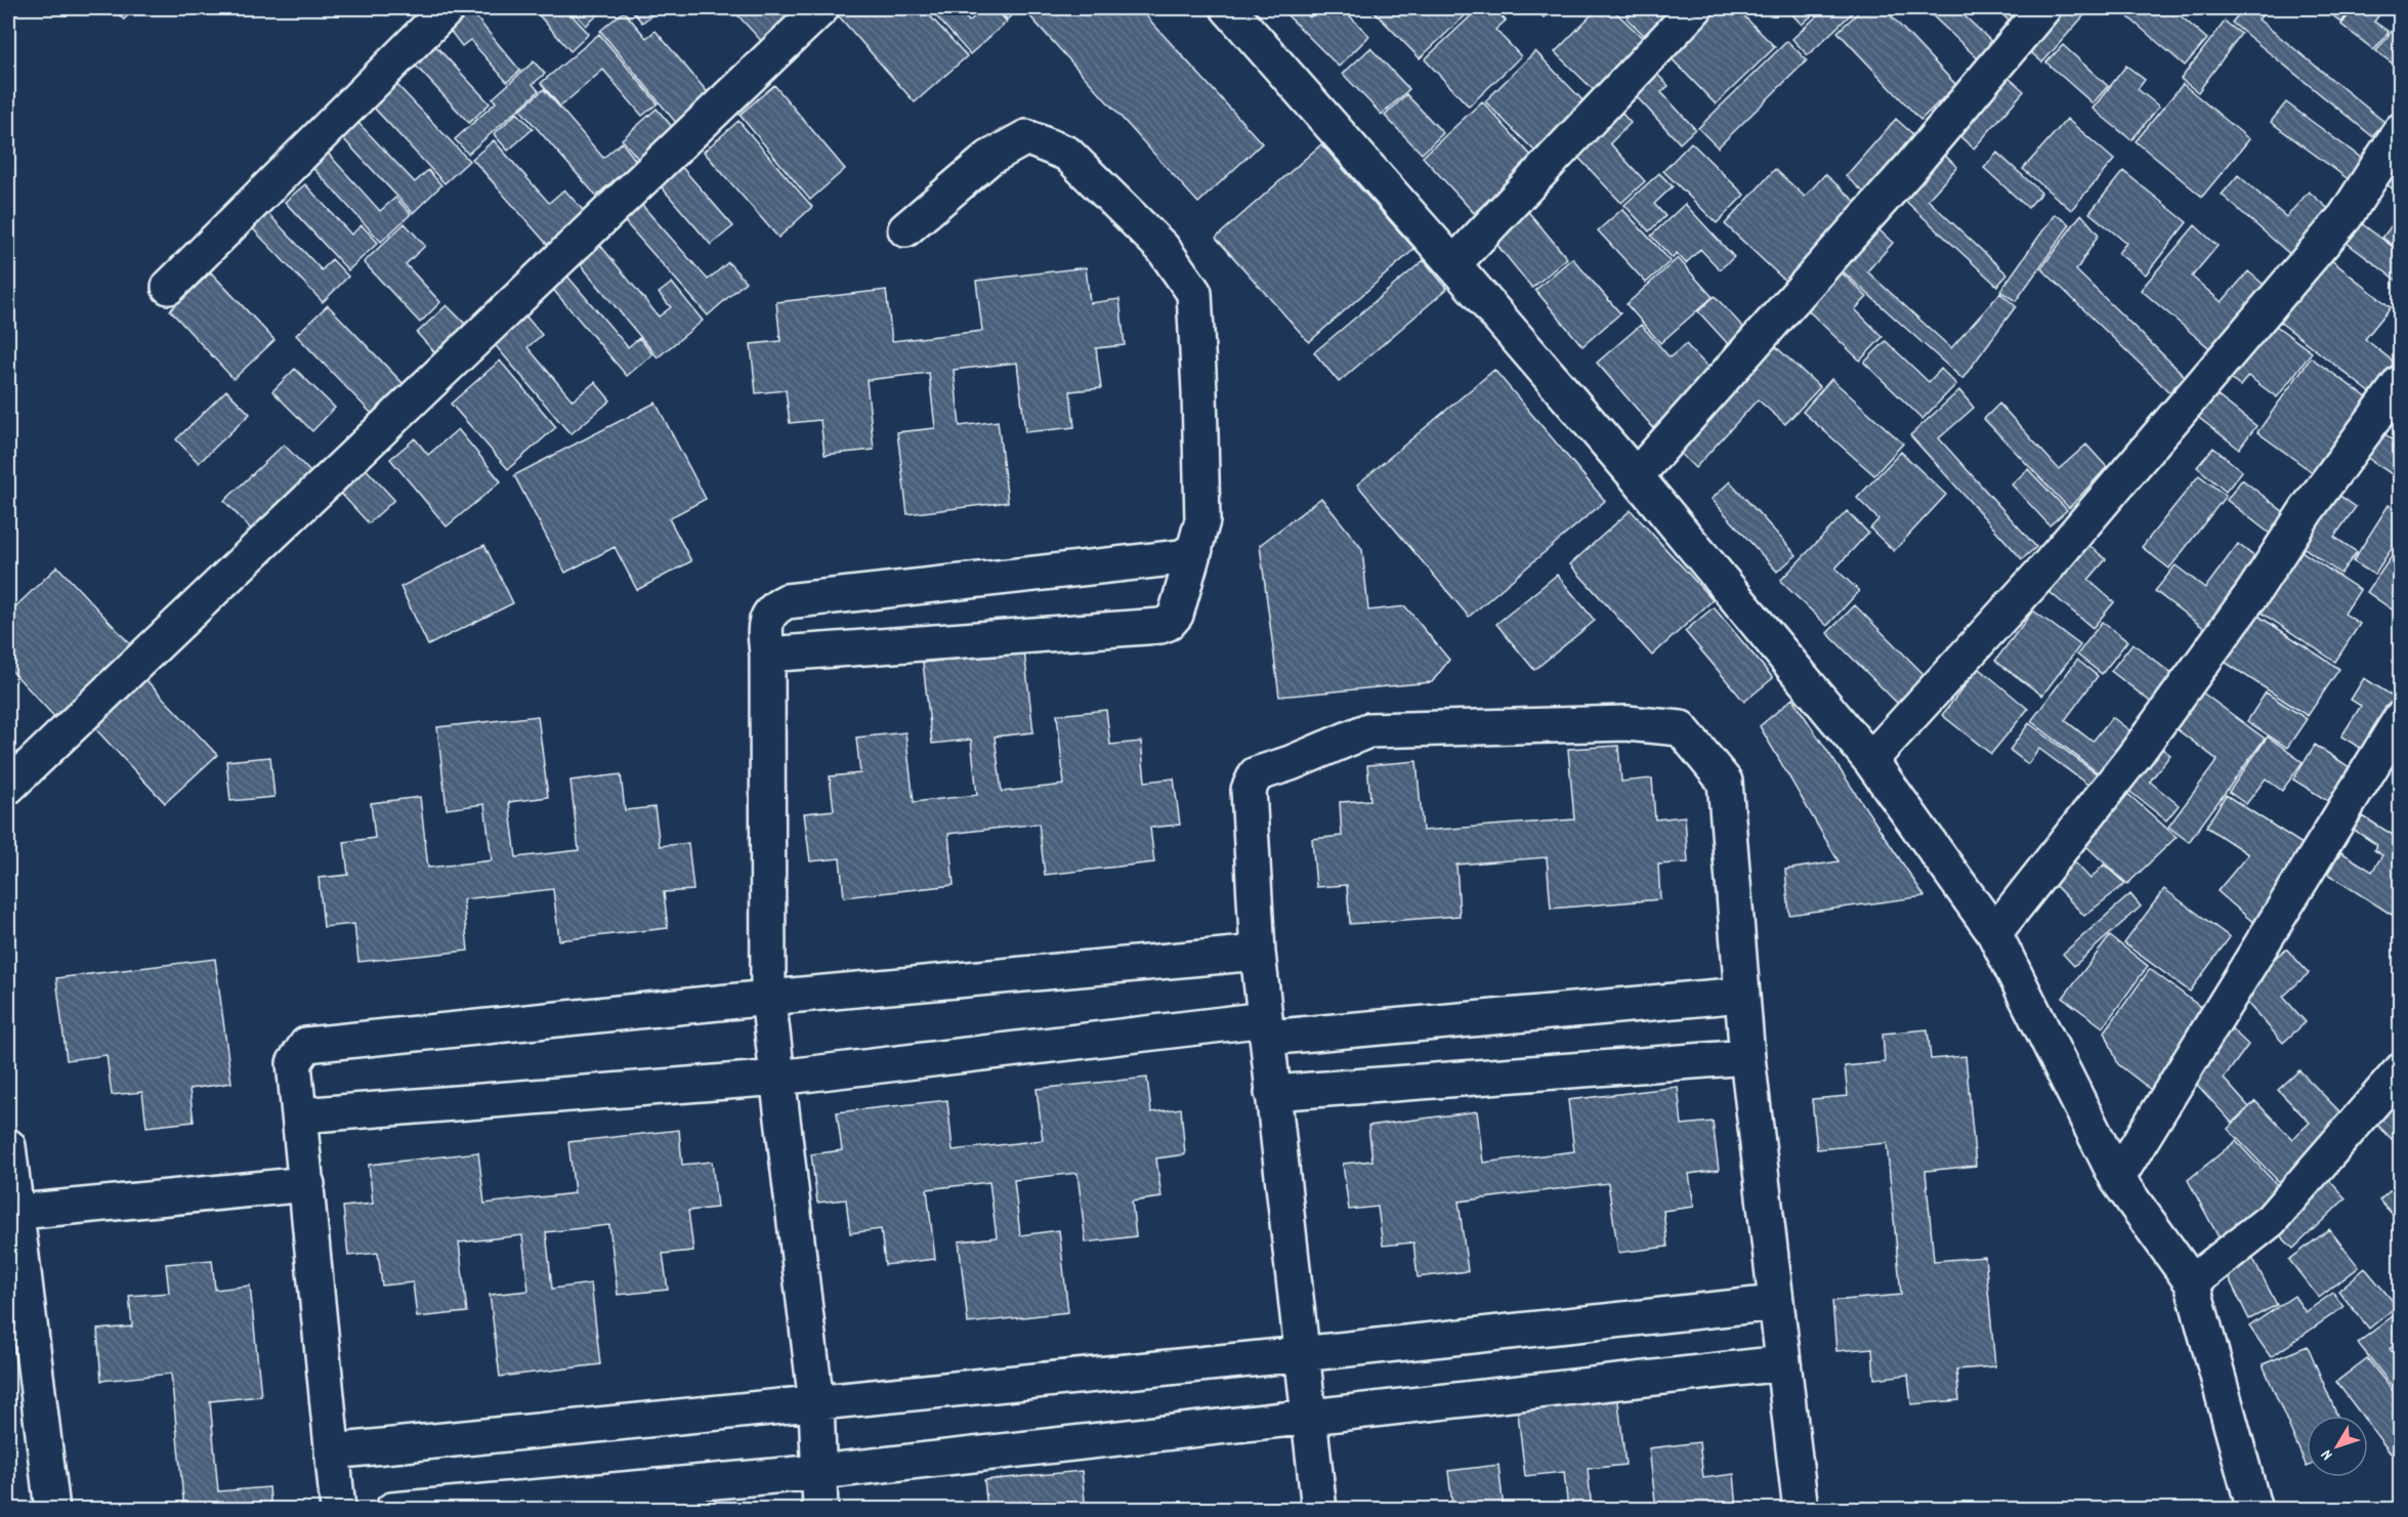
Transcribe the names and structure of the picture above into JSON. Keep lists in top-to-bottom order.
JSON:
{
  "north": "bottom left"
}
